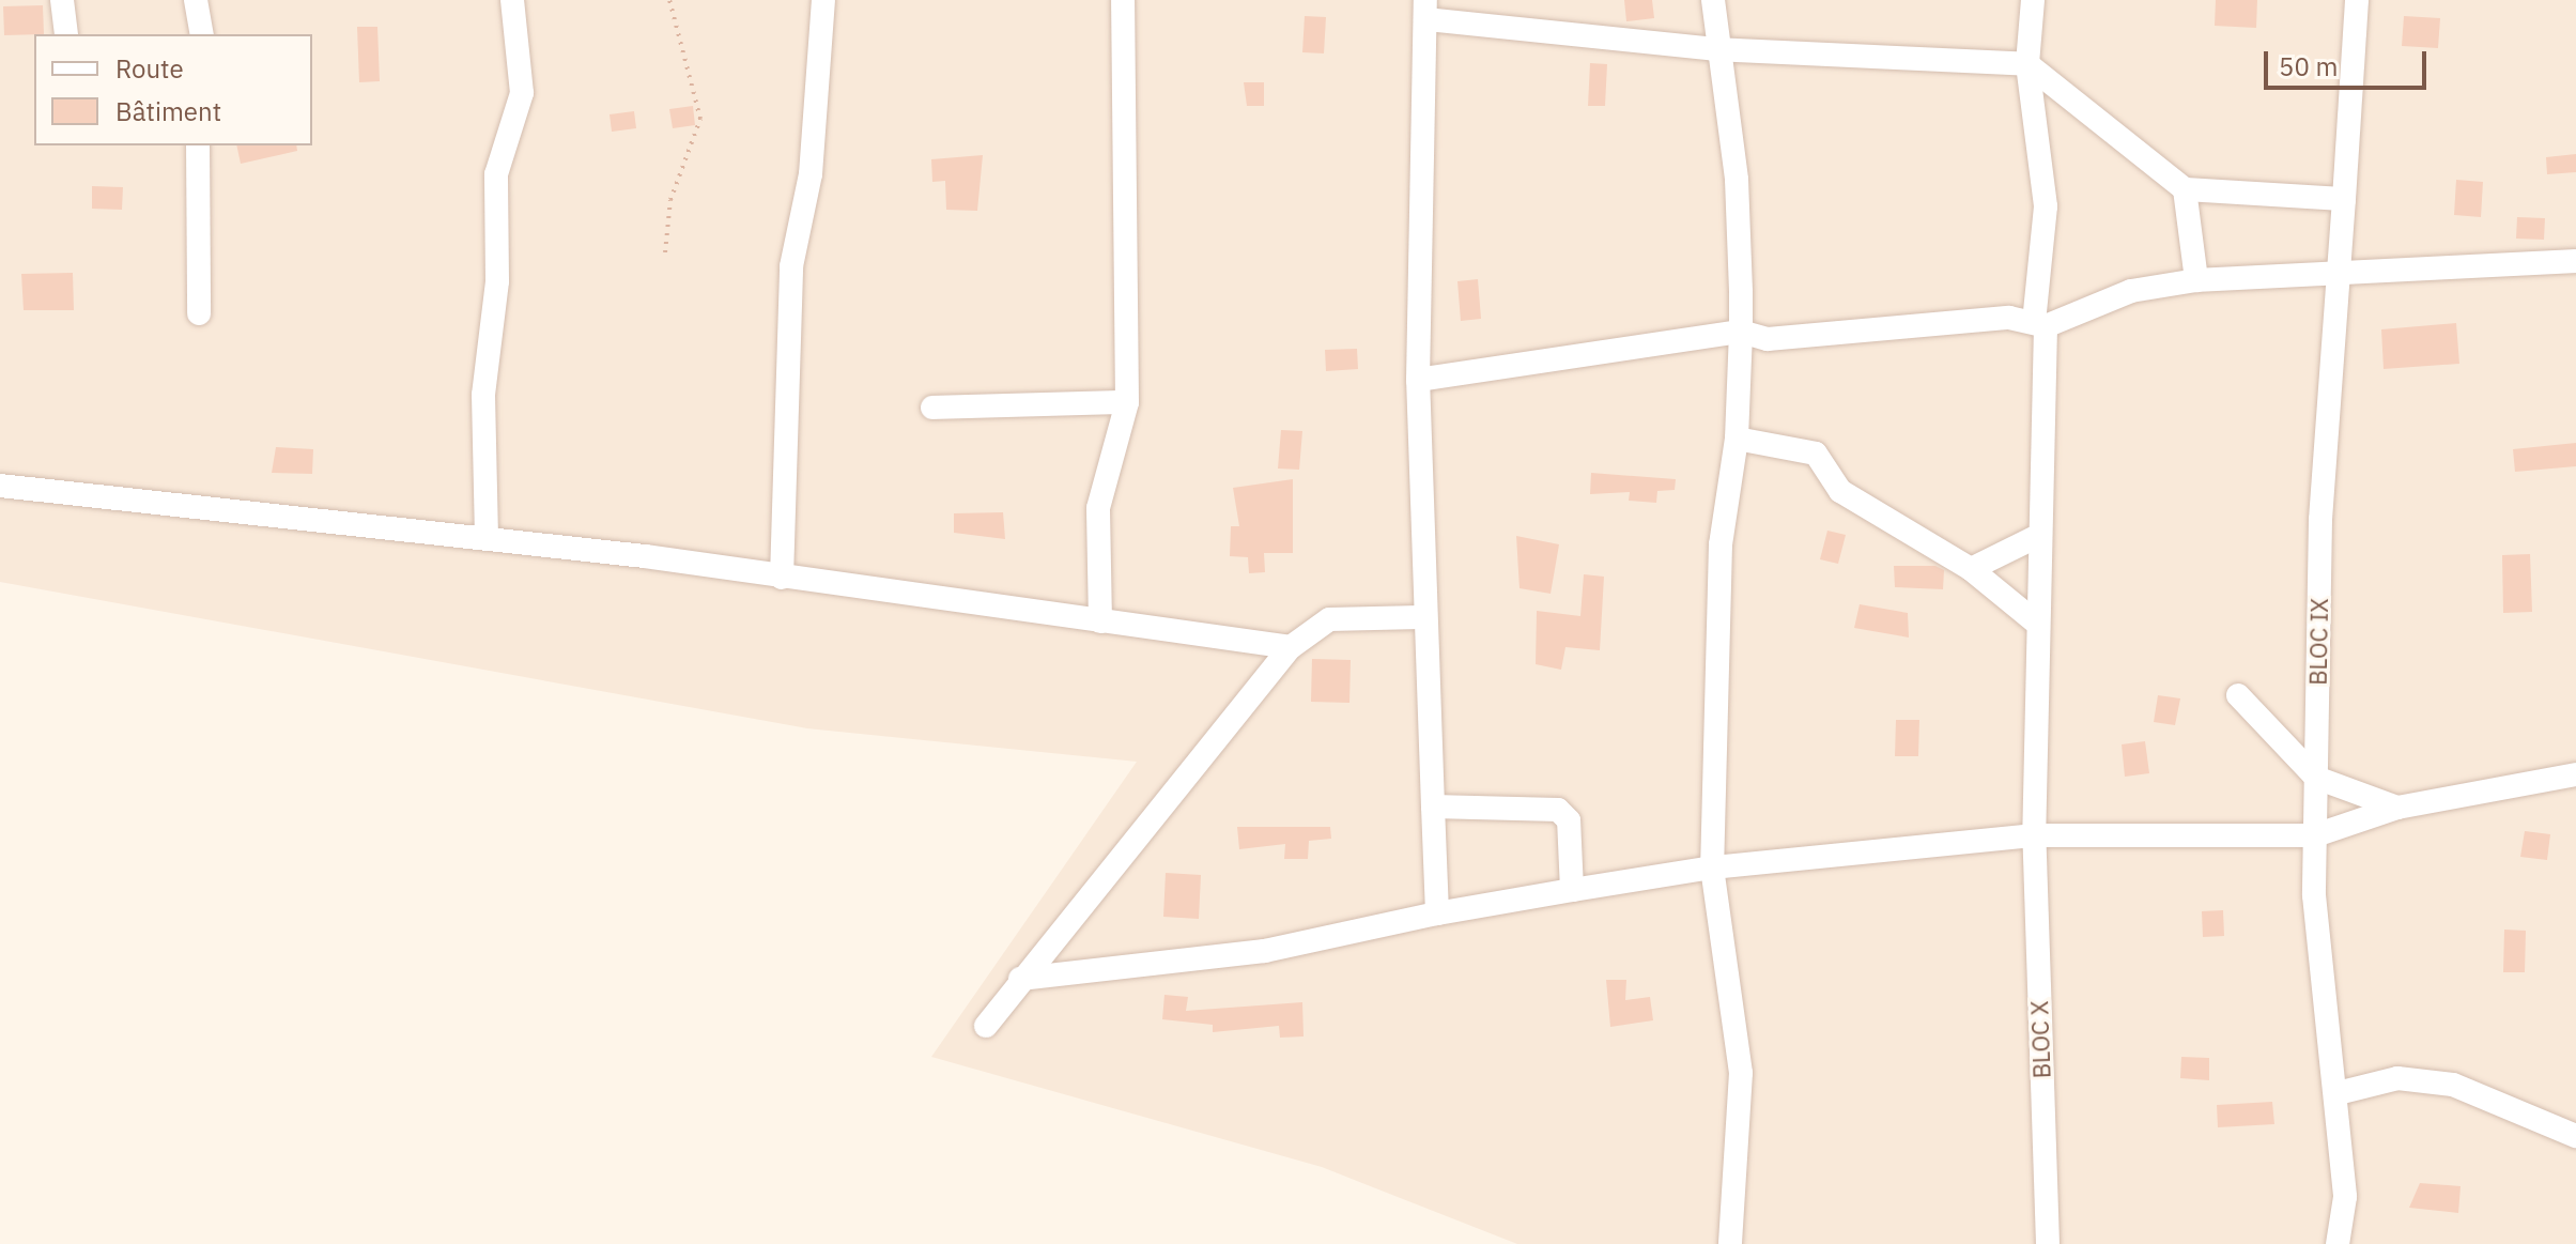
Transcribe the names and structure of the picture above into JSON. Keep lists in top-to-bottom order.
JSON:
{
  "streets": {
    "street": ["BLOC IX", "BLOC X"]
  },
  "legend": ["Route", "Bâtiment"],
  "scale_bar": "50 m"
}
